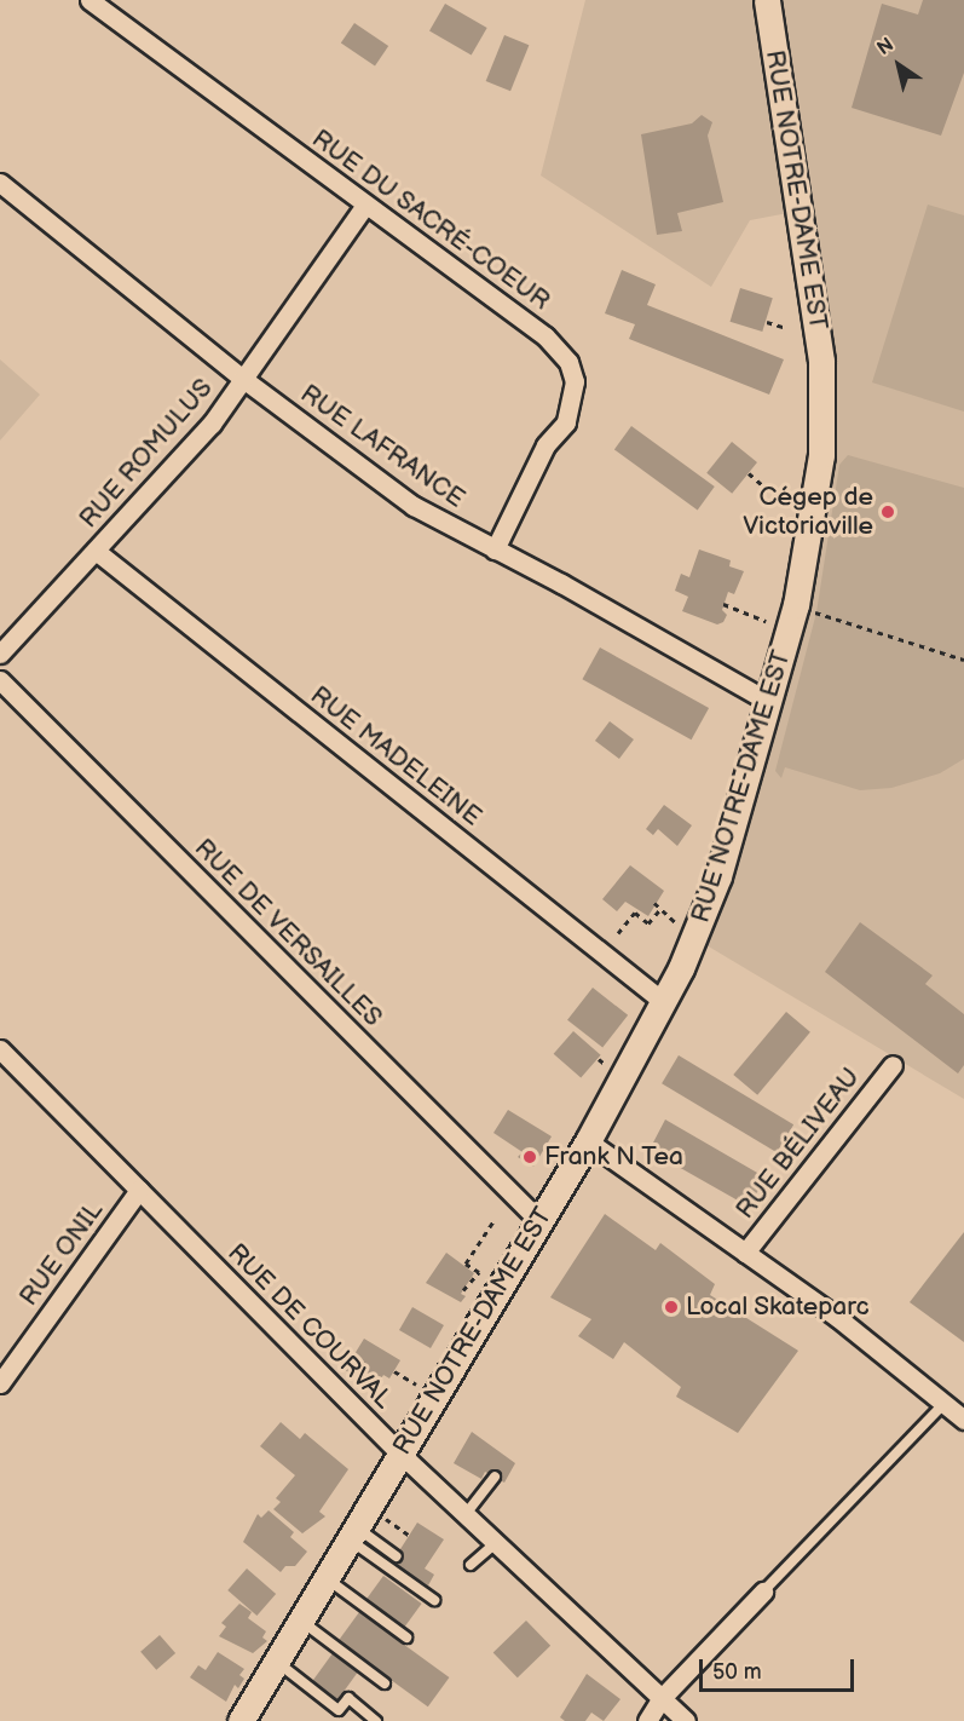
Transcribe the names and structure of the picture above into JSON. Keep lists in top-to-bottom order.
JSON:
{
  "streets": {
    "street": [
      "RUE NOTRE-DAME EST",
      "RUE DU SACRÉ-COEUR",
      "RUE LAFRANCE",
      "RUE ROMULUS",
      "RUE MADELEINE",
      "RUE DE VERSAILLES",
      "RUE BÉLIVEAU",
      "RUE ONIL",
      "RUE DE COURVAL"
    ]
  },
  "crossings": [
    ["RUE NOTRE-DAME EST", "RUE LAFRANCE"],
    ["RUE NOTRE-DAME EST", "RUE MADELEINE"],
    ["RUE NOTRE-DAME EST", "RUE DE VERSAILLES"],
    ["RUE NOTRE-DAME EST", "RUE DE COURVAL"],
    ["RUE DU SACRÉ-COEUR", "RUE LAFRANCE"],
    ["RUE DU SACRÉ-COEUR", "RUE ROMULUS"],
    ["RUE LAFRANCE", "RUE ROMULUS"],
    ["RUE ROMULUS", "RUE MADELEINE"],
    ["RUE ONIL", "RUE DE COURVAL"]
  ],
  "places": ["Cégep de Victoriaville", "Frank N Tea", "Local Skateparc"],
  "scale_bar": "50 m",
  "north": "top left"
}
